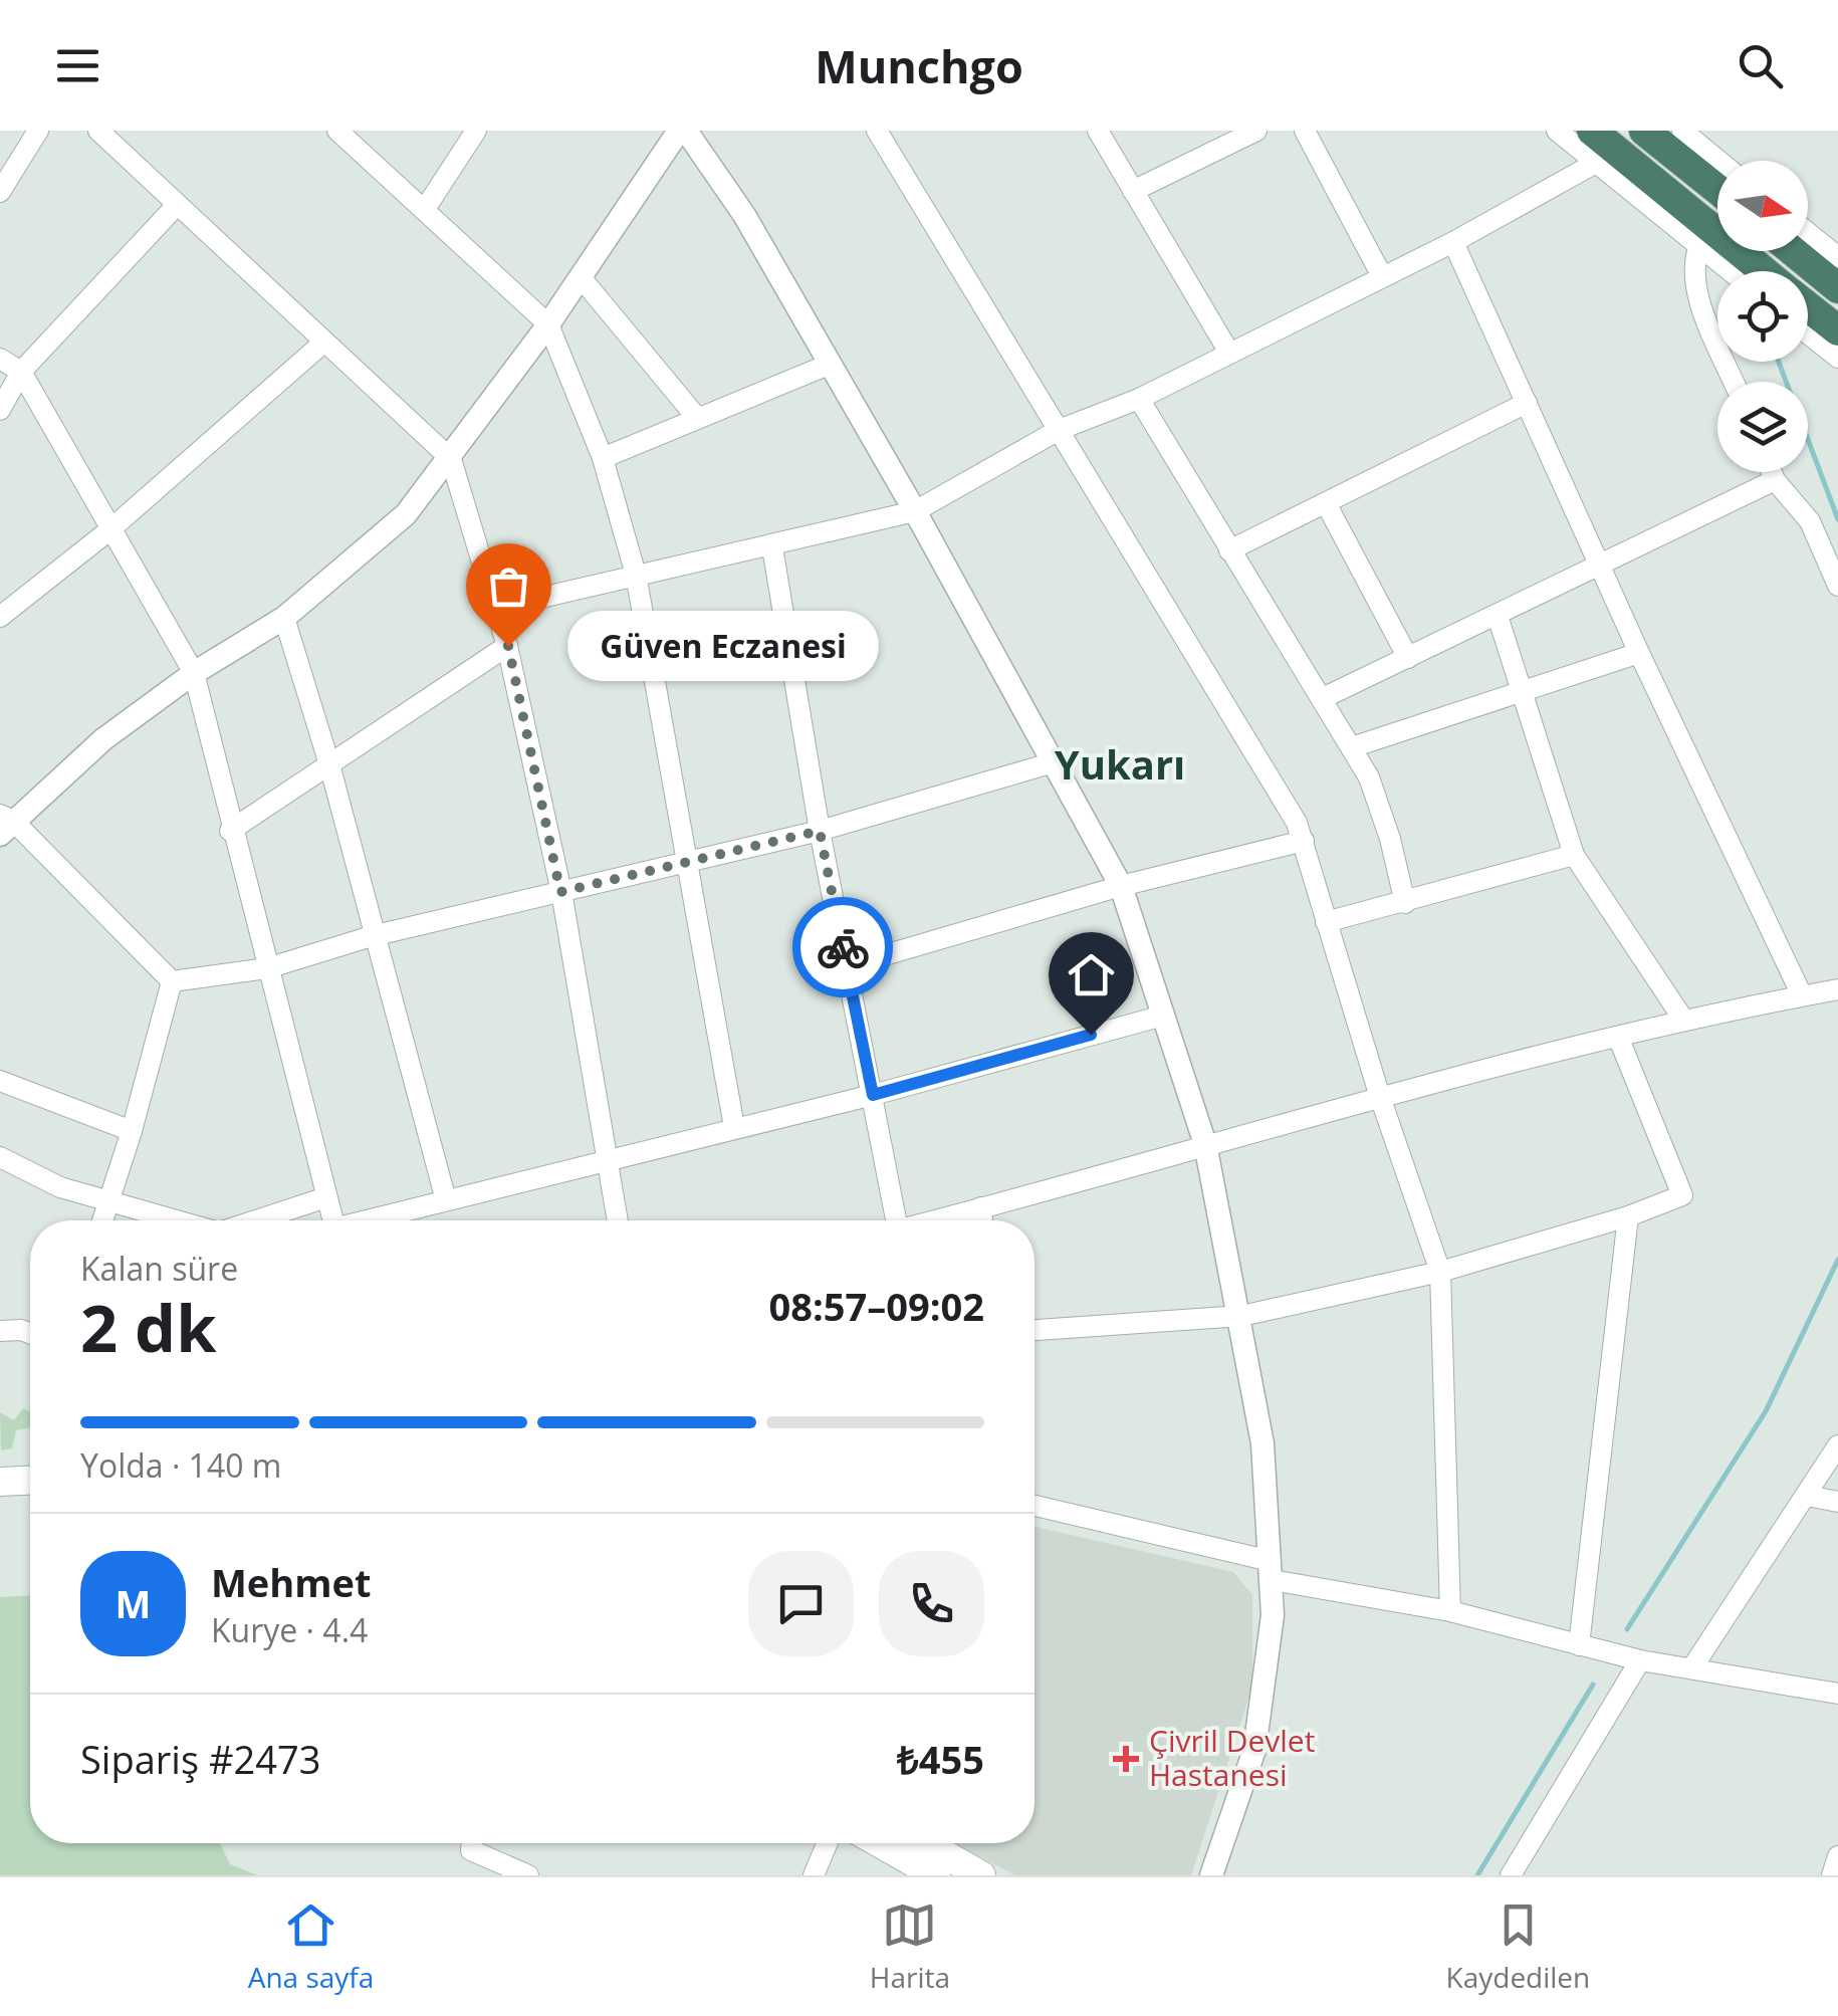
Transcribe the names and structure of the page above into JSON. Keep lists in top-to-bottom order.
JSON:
{
  "districts": ["Yukarı"],
  "places": {
    "other": ["Güven Eczanesi"],
    "health": ["Çivril Devlet Hastanesi"]
  },
  "north": "right",
  "page": {
    "header": "Munchgo",
    "bubble": "Güven Eczanesi",
    "heading": ["2 dk", "Kalan süre", "08:57–09:02"],
    "panel": [
      "Mehmet",
      "Kurye · 4.4",
      "Sipariş #2473",
      "₺455"
    ],
    "bar": "Yolda · 140 m",
    "round": "M",
    "tabs": ["Ana sayfa", "Harita", "Kaydedilen"]
  }
}
